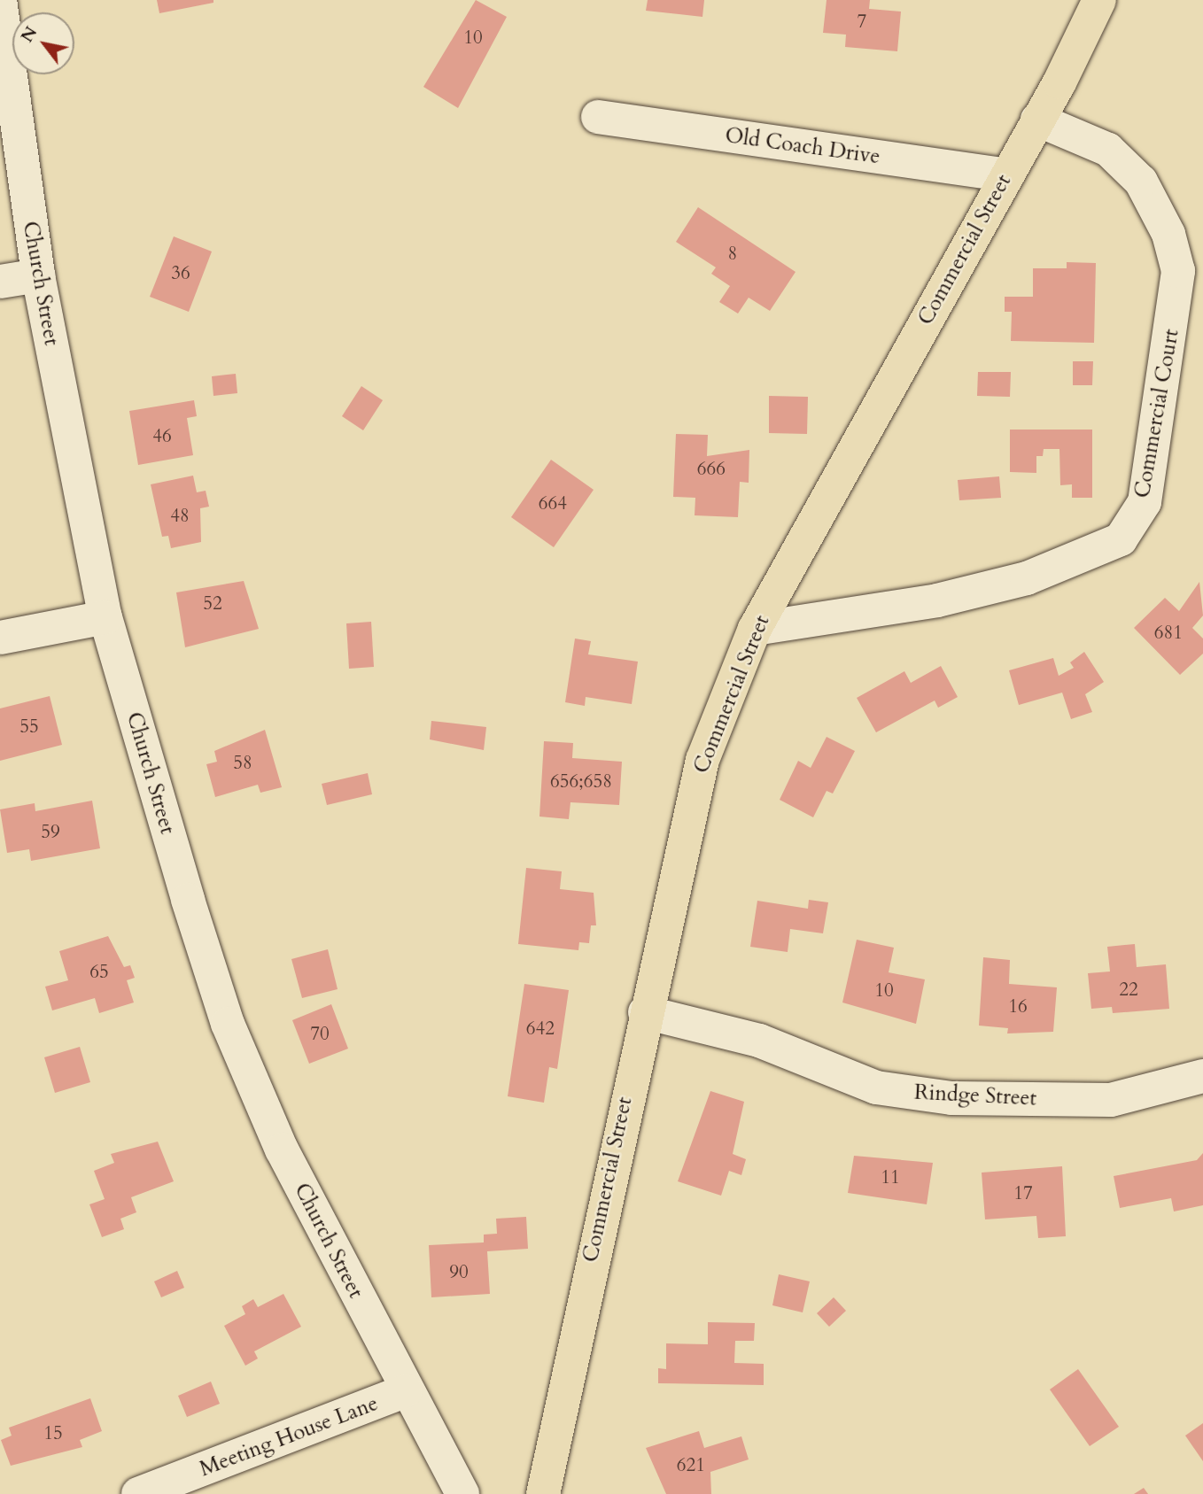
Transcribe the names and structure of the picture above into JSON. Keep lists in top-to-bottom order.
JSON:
{
  "streets": {
    "main road": ["Commercial Street"],
    "street": [
      "Old Coach Drive",
      "Church Street",
      "Commercial Court",
      "Rindge Street",
      "Meeting House Lane"
    ]
  },
  "crossings": [
    ["Old Coach Drive", "Commercial Street"],
    ["Commercial Street", "Commercial Court"],
    ["Commercial Street", "Rindge Street"],
    ["Church Street", "Meeting House Lane"]
  ],
  "house_numbers": [
    "7",
    "10",
    "8",
    "36",
    "46",
    "666",
    "664",
    "48",
    "52",
    "681",
    "55",
    "58",
    "656;658",
    "59",
    "65",
    "22",
    "10",
    "16",
    "642",
    "70",
    "11",
    "17",
    "90",
    "15",
    "621"
  ],
  "north": "top left"
}
